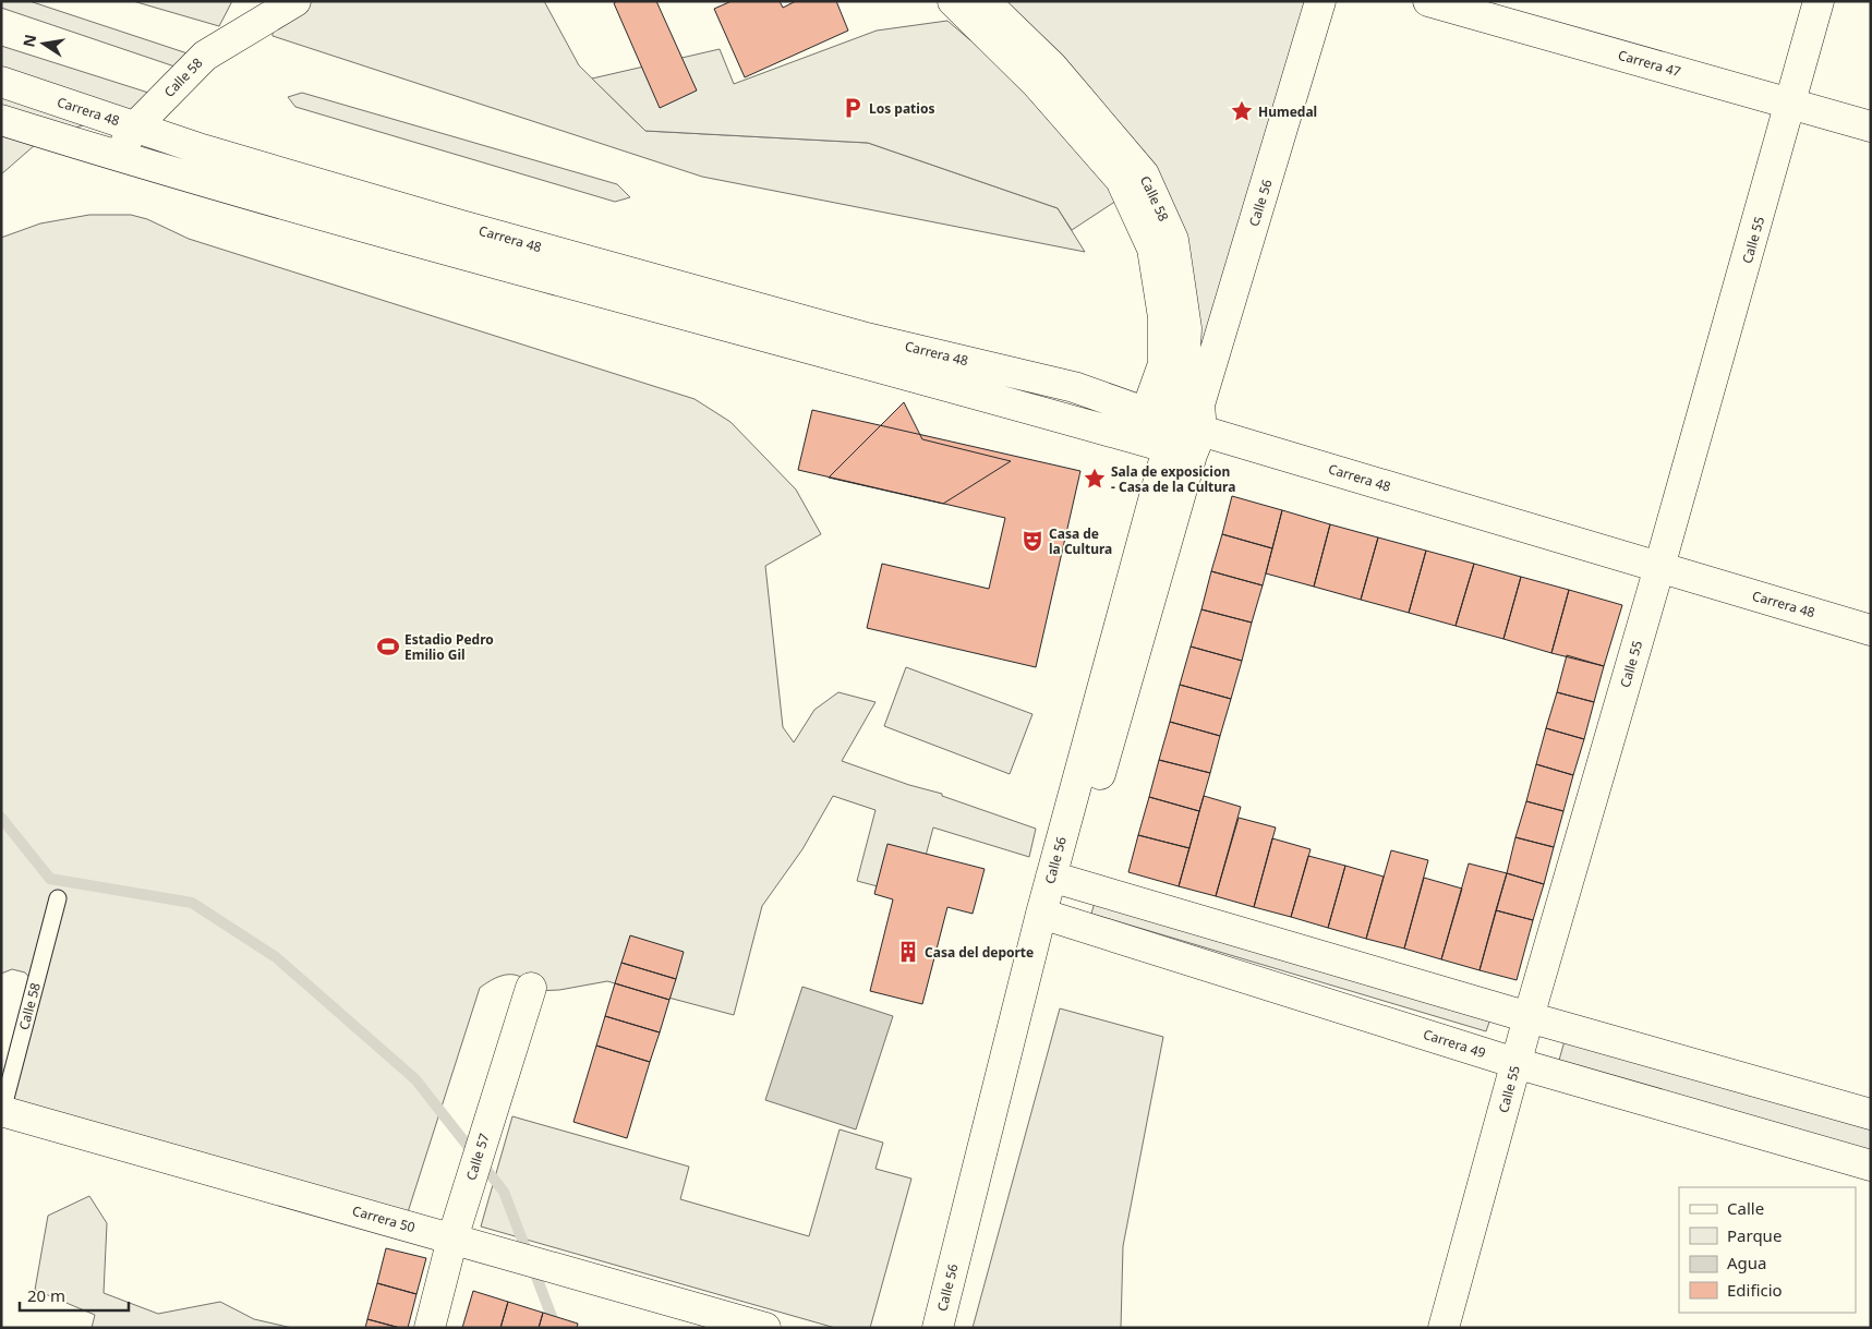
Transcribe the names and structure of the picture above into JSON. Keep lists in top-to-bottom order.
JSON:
{
  "streets": {
    "street": [
      "Carrera 47",
      "Calle 58",
      "Carrera 48",
      "Calle 56",
      "Calle 55",
      "Carrera 49",
      "Calle 57",
      "Carrera 50"
    ]
  },
  "crossings": [
    ["Carrera 47", "Calle 55"],
    ["Calle 58", "Carrera 48"],
    ["Calle 58", "Calle 56"],
    ["Calle 58", "Carrera 50"],
    ["Carrera 48", "Calle 56"],
    ["Carrera 48", "Calle 55"],
    ["Calle 56", "Carrera 49"],
    ["Calle 55", "Carrera 49"],
    ["Calle 57", "Carrera 50"]
  ],
  "places": {
    "parking": ["Los patios"],
    "place": ["Humedal", "Sala de exposicion - Casa de la Cultura"],
    "theatre": ["Casa de la Cultura"],
    "sports": ["Estadio Pedro Emilio Gil"],
    "building": ["Casa del deporte"]
  },
  "legend": [
    "Calle",
    "Parque",
    "Agua",
    "Edificio"
  ],
  "scale_bar": "20 m",
  "north": "left"
}
